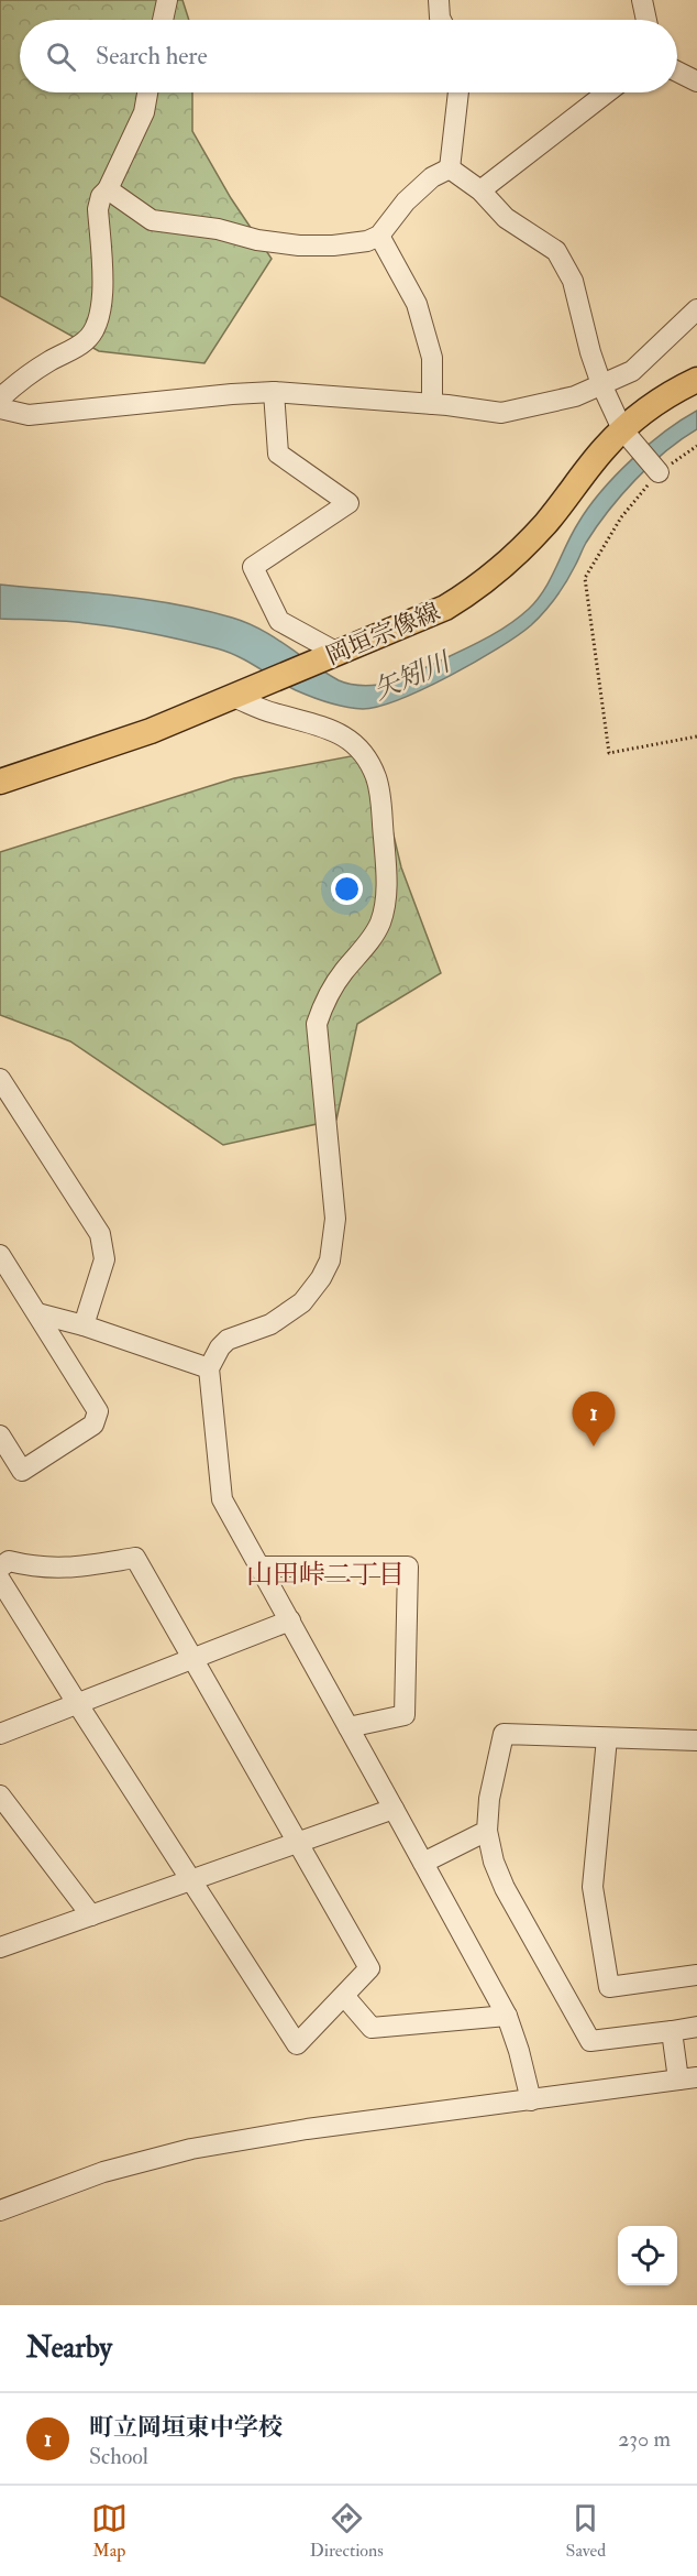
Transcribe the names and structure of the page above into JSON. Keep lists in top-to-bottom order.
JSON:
{
  "streets": {
    "main road": ["岡垣宗像線"]
  },
  "districts": ["山田峠二丁目"],
  "water": ["矢矧川"],
  "page": {
    "search": "Search here",
    "pins": "1",
    "heading": "Nearby",
    "list": [
      {
        "mark": "1",
        "name": "町立岡垣東中学校",
        "note": "School",
        "value": "230 m"
      }
    ],
    "nav": ["Map", "Directions", "Saved"]
  }
}
